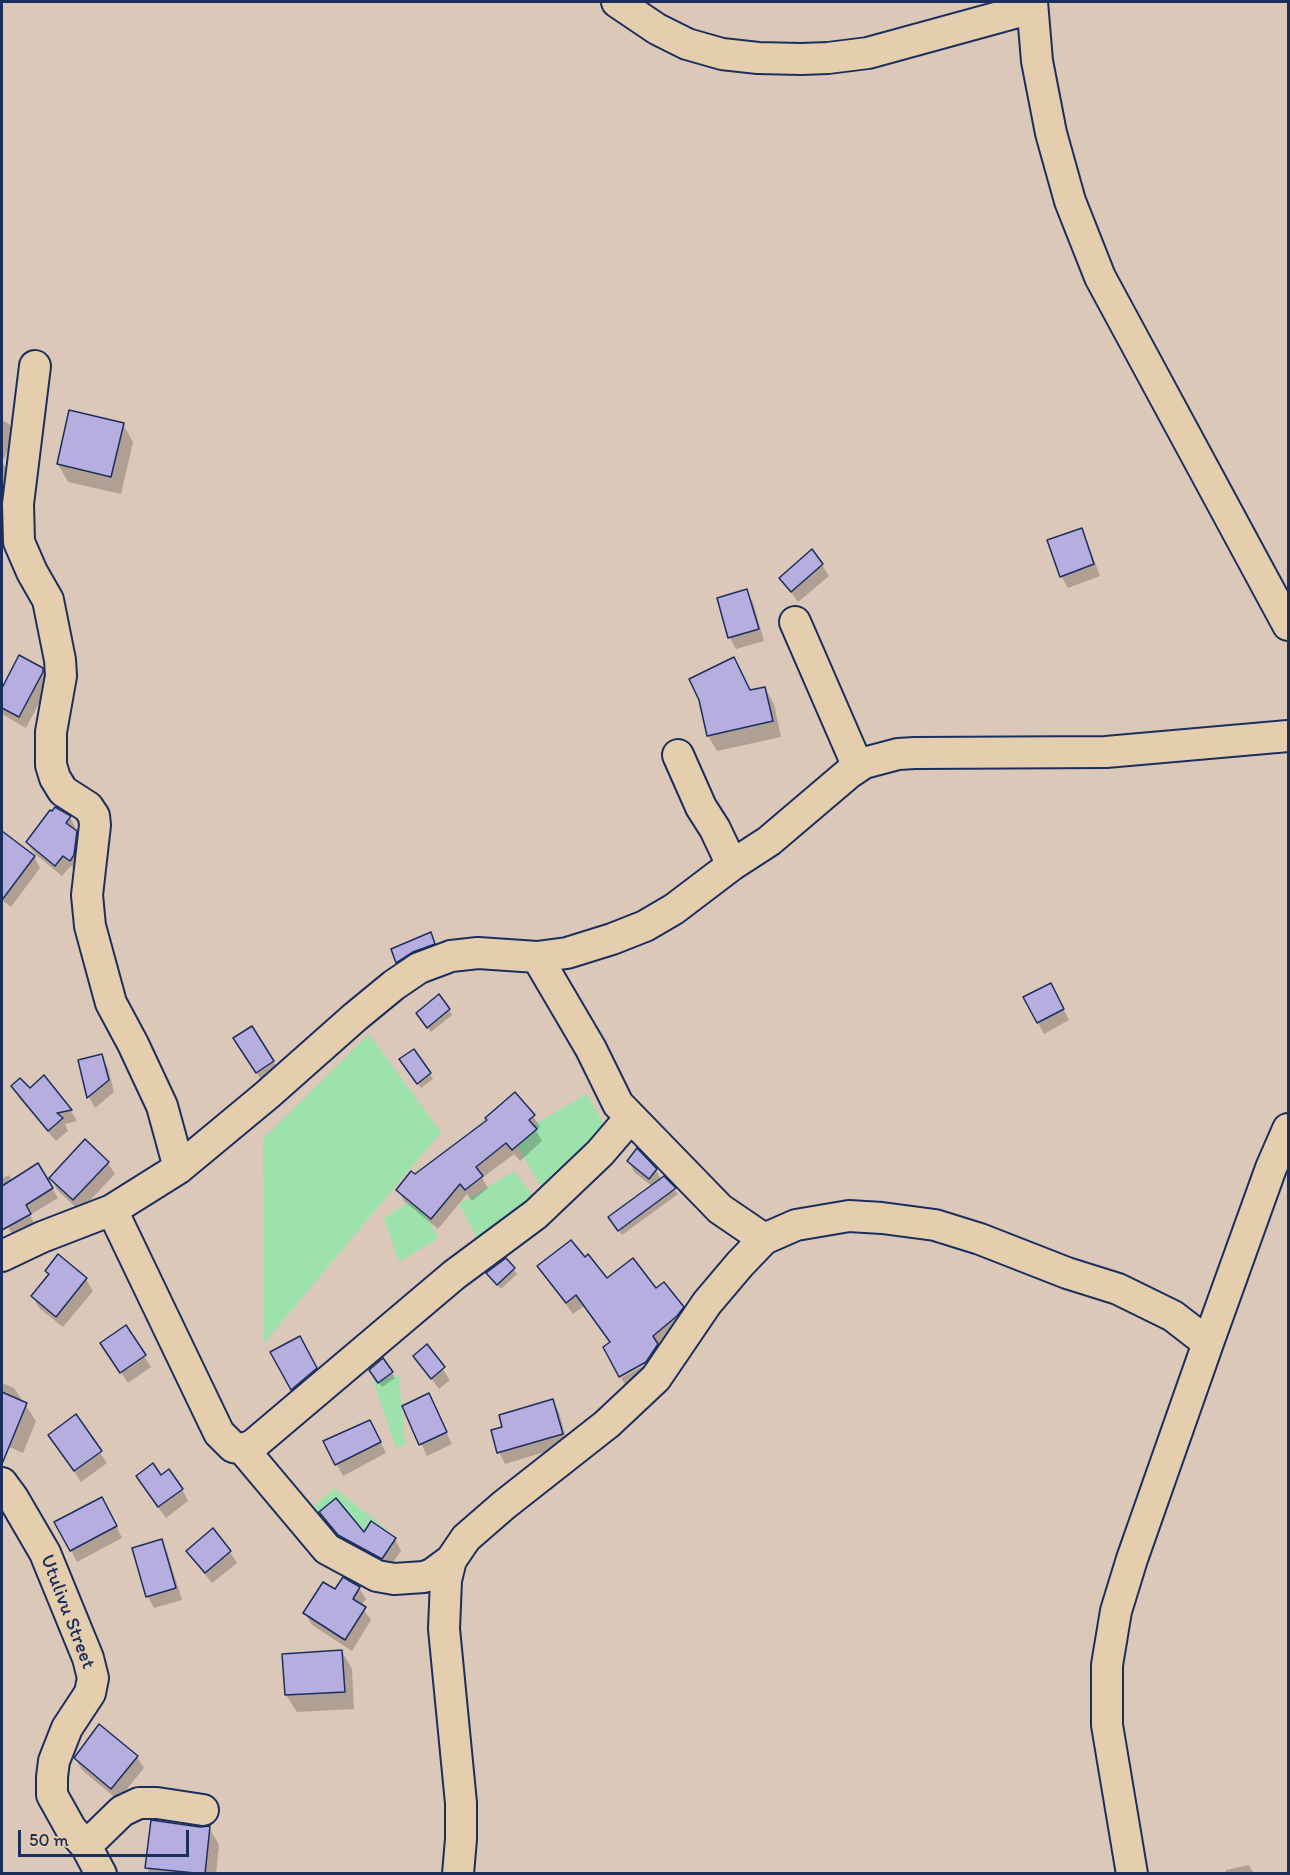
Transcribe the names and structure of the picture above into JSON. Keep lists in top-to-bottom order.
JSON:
{
  "streets": {
    "street": ["Utulivu Street"]
  },
  "scale_bar": "50 m"
}
